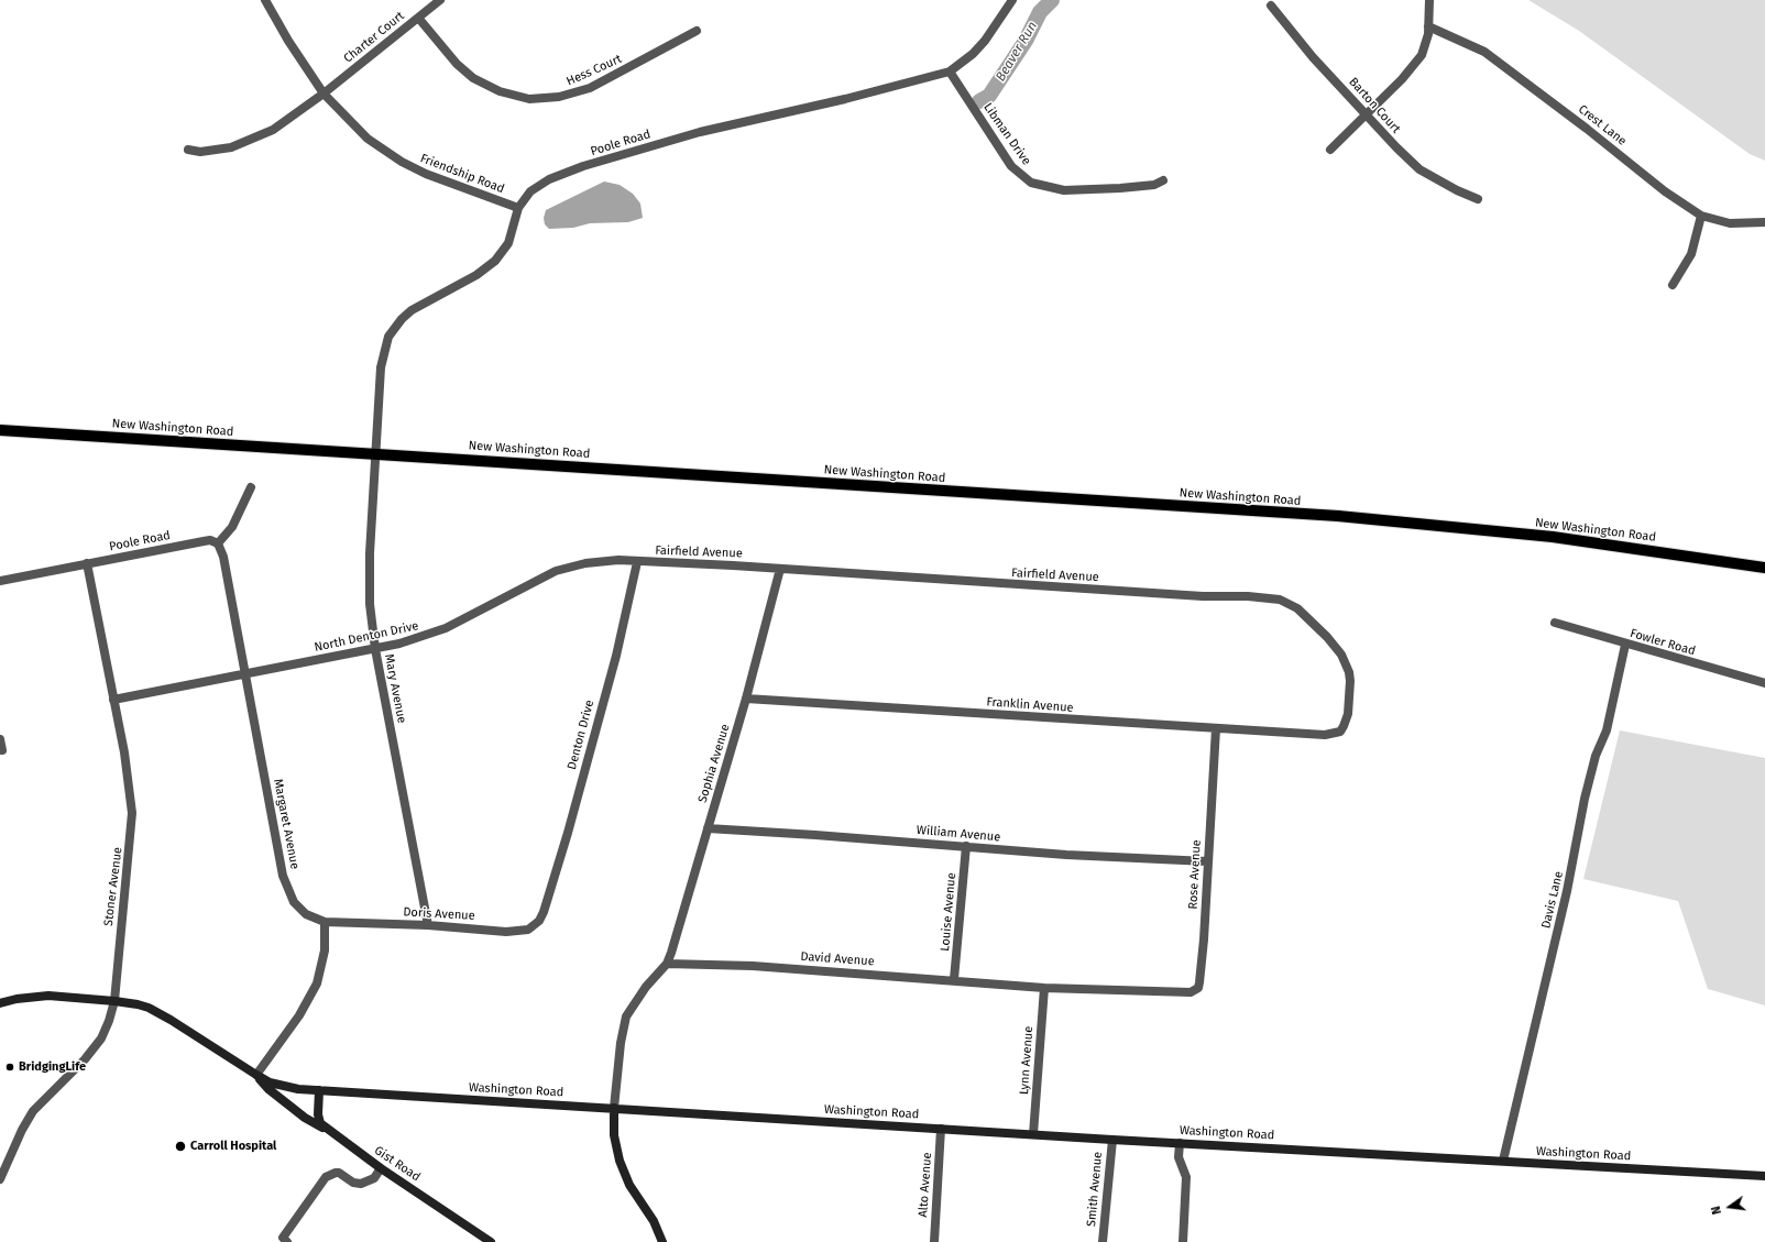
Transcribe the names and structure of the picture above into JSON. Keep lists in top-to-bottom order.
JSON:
{
  "streets": {
    "main road": ["New Washington Road", "Washington Road", "Gist Road"],
    "street": [
      "Charter Court",
      "Hess Court",
      "Barton Court",
      "Crest Lane",
      "Libman Drive",
      "Poole Road",
      "Friendship Road",
      "Fairfield Avenue",
      "North Denton Drive",
      "Fowler Road",
      "Mary Avenue",
      "Franklin Avenue",
      "Denton Drive",
      "Sophia Avenue",
      "Margaret Avenue",
      "William Avenue",
      "Rose Avenue",
      "Stoner Avenue",
      "Davis Lane",
      "Louise Avenue",
      "Doris Avenue",
      "David Avenue",
      "Lynn Avenue",
      "Alto Avenue",
      "Smith Avenue"
    ]
  },
  "crossings": [
    ["Charter Court", "Hess Court"],
    ["Charter Court", "Friendship Road"],
    ["Libman Drive", "Poole Road"],
    ["Poole Road", "Friendship Road"],
    ["Poole Road", "New Washington Road"],
    ["Poole Road", "Mary Avenue"],
    ["Poole Road", "Margaret Avenue"],
    ["Poole Road", "Stoner Avenue"],
    ["New Washington Road", "Mary Avenue"],
    ["Fairfield Avenue", "North Denton Drive"],
    ["Fairfield Avenue", "Franklin Avenue"],
    ["Fairfield Avenue", "Denton Drive"],
    ["Fairfield Avenue", "Sophia Avenue"],
    ["North Denton Drive", "Mary Avenue"],
    ["North Denton Drive", "Denton Drive"],
    ["North Denton Drive", "Margaret Avenue"],
    ["North Denton Drive", "Stoner Avenue"],
    ["Fowler Road", "Davis Lane"],
    ["Mary Avenue", "Doris Avenue"],
    ["Franklin Avenue", "Sophia Avenue"],
    ["Franklin Avenue", "Rose Avenue"],
    ["Denton Drive", "Doris Avenue"],
    ["Sophia Avenue", "William Avenue"],
    ["Sophia Avenue", "David Avenue"],
    ["Margaret Avenue", "Doris Avenue"],
    ["William Avenue", "Rose Avenue"],
    ["William Avenue", "Louise Avenue"],
    ["Rose Avenue", "David Avenue"],
    ["Stoner Avenue", "Washington Road"],
    ["Davis Lane", "Washington Road"],
    ["Louise Avenue", "David Avenue"],
    ["David Avenue", "Lynn Avenue"],
    ["Lynn Avenue", "Washington Road"],
    ["Washington Road", "Gist Road"],
    ["Washington Road", "Alto Avenue"],
    ["Washington Road", "Smith Avenue"]
  ],
  "water": ["Beaver Run"],
  "places": ["BridgingLife", "Carroll Hospital"],
  "north": "left"
}
